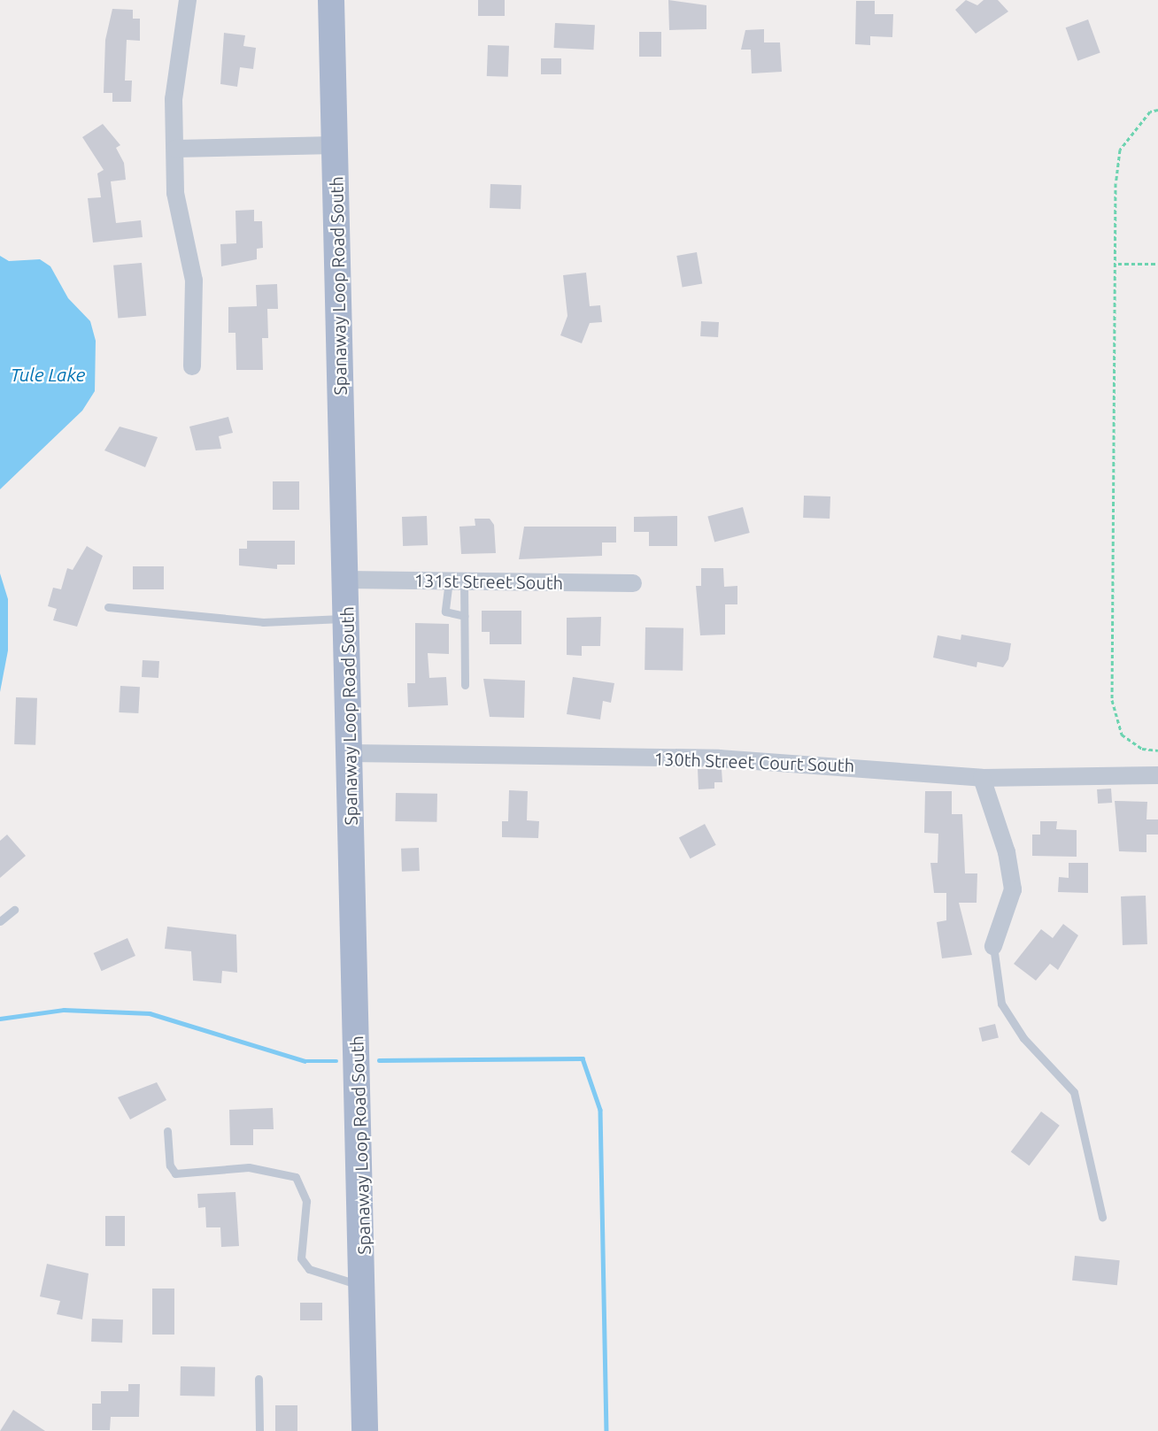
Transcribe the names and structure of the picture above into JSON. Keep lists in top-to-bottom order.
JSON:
{
  "streets": {
    "main road": ["Spanaway Loop Road South"],
    "street": ["131st Street South", "130th Street Court South"]
  },
  "crossings": [
    ["Spanaway Loop Road South", "131st Street South"],
    ["Spanaway Loop Road South", "130th Street Court South"]
  ],
  "water": ["Tule Lake"]
}
